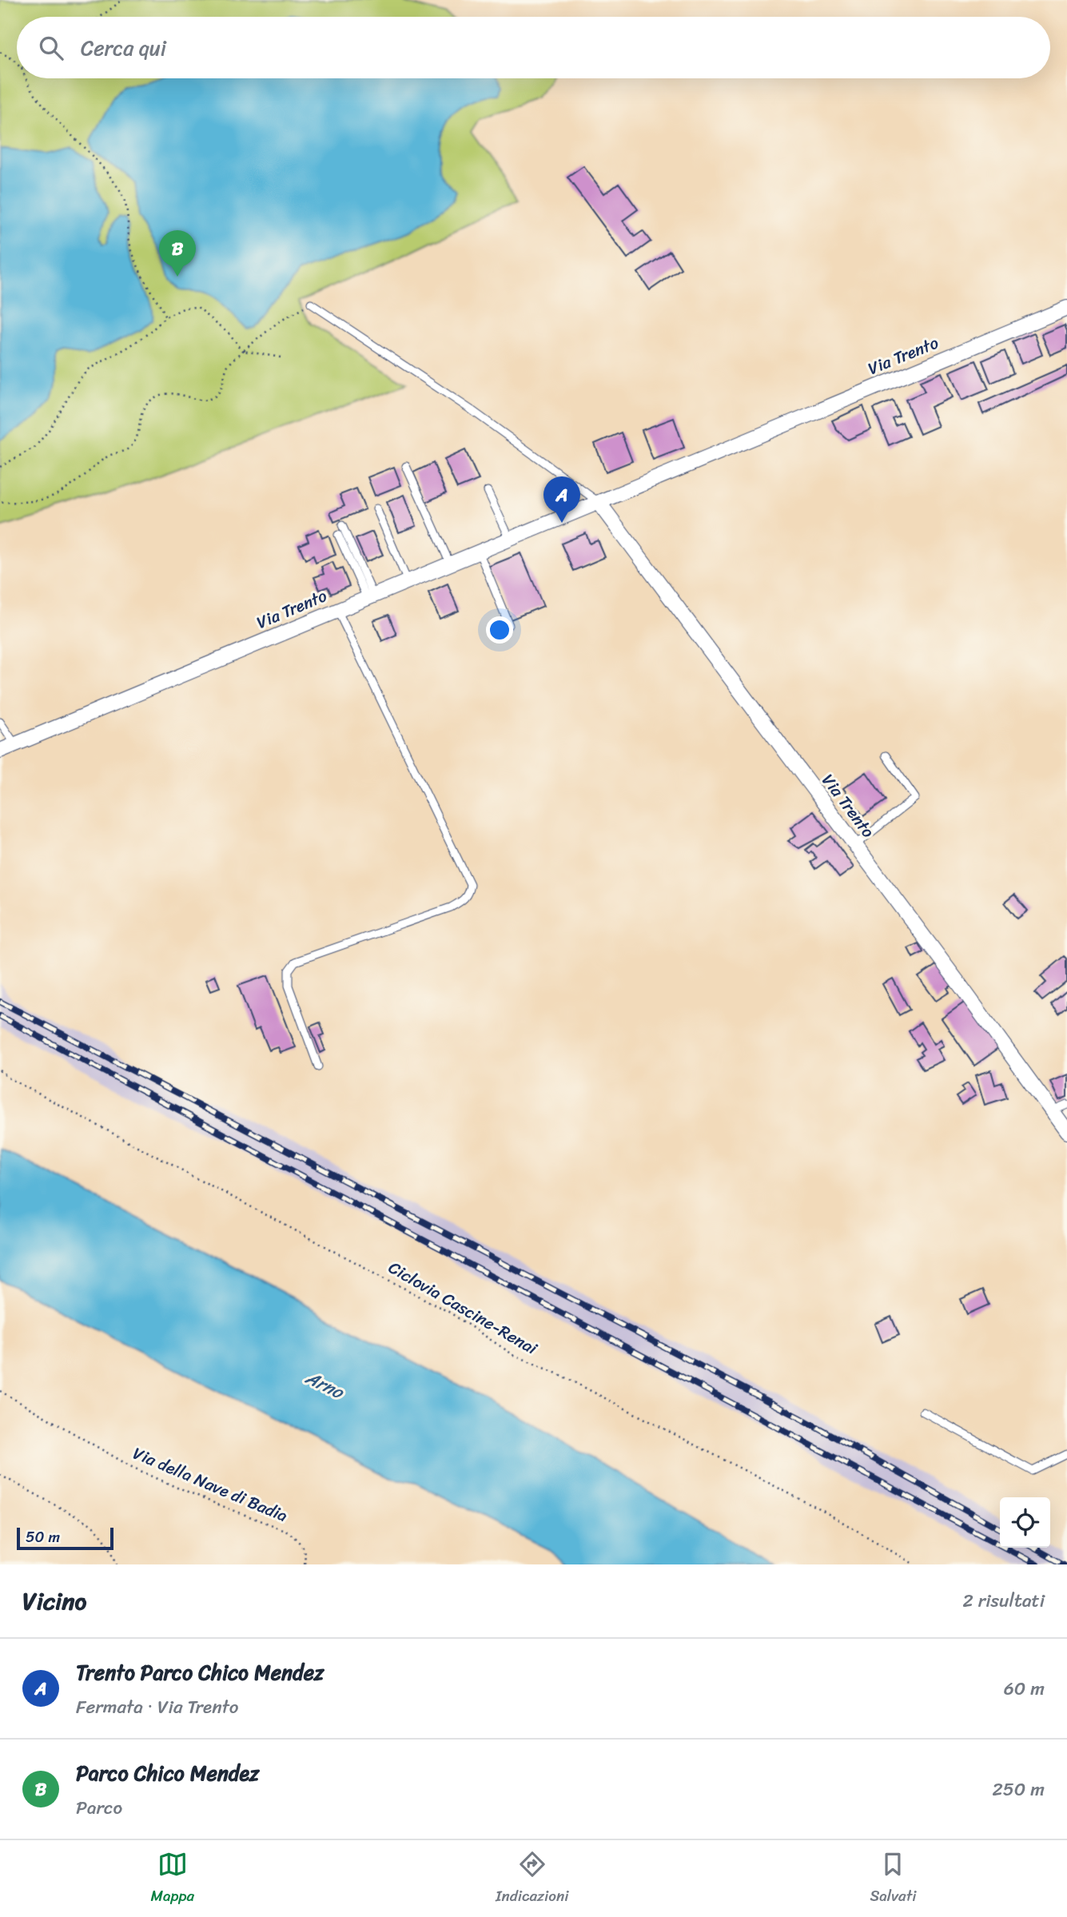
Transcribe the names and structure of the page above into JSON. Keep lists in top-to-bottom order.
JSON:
{
  "streets": {
    "street": ["Via Trento"],
    "path": ["Ciclovia Cascine-Renai", "Via della Nave di Badia"]
  },
  "water": ["Arno"],
  "scale_bar": "50 m",
  "page": {
    "search": "Cerca qui",
    "pins": ["B", "A"],
    "scale": "50 m",
    "heading": ["Vicino", "2 risultati"],
    "list": [
      {
        "mark": "A",
        "name": "Trento Parco Chico Mendez",
        "note": "Fermata · Via Trento",
        "value": "60 m"
      },
      {
        "mark": "B",
        "name": "Parco Chico Mendez",
        "note": "Parco",
        "value": "250 m"
      }
    ],
    "nav": ["Mappa", "Indicazioni", "Salvati"]
  }
}
